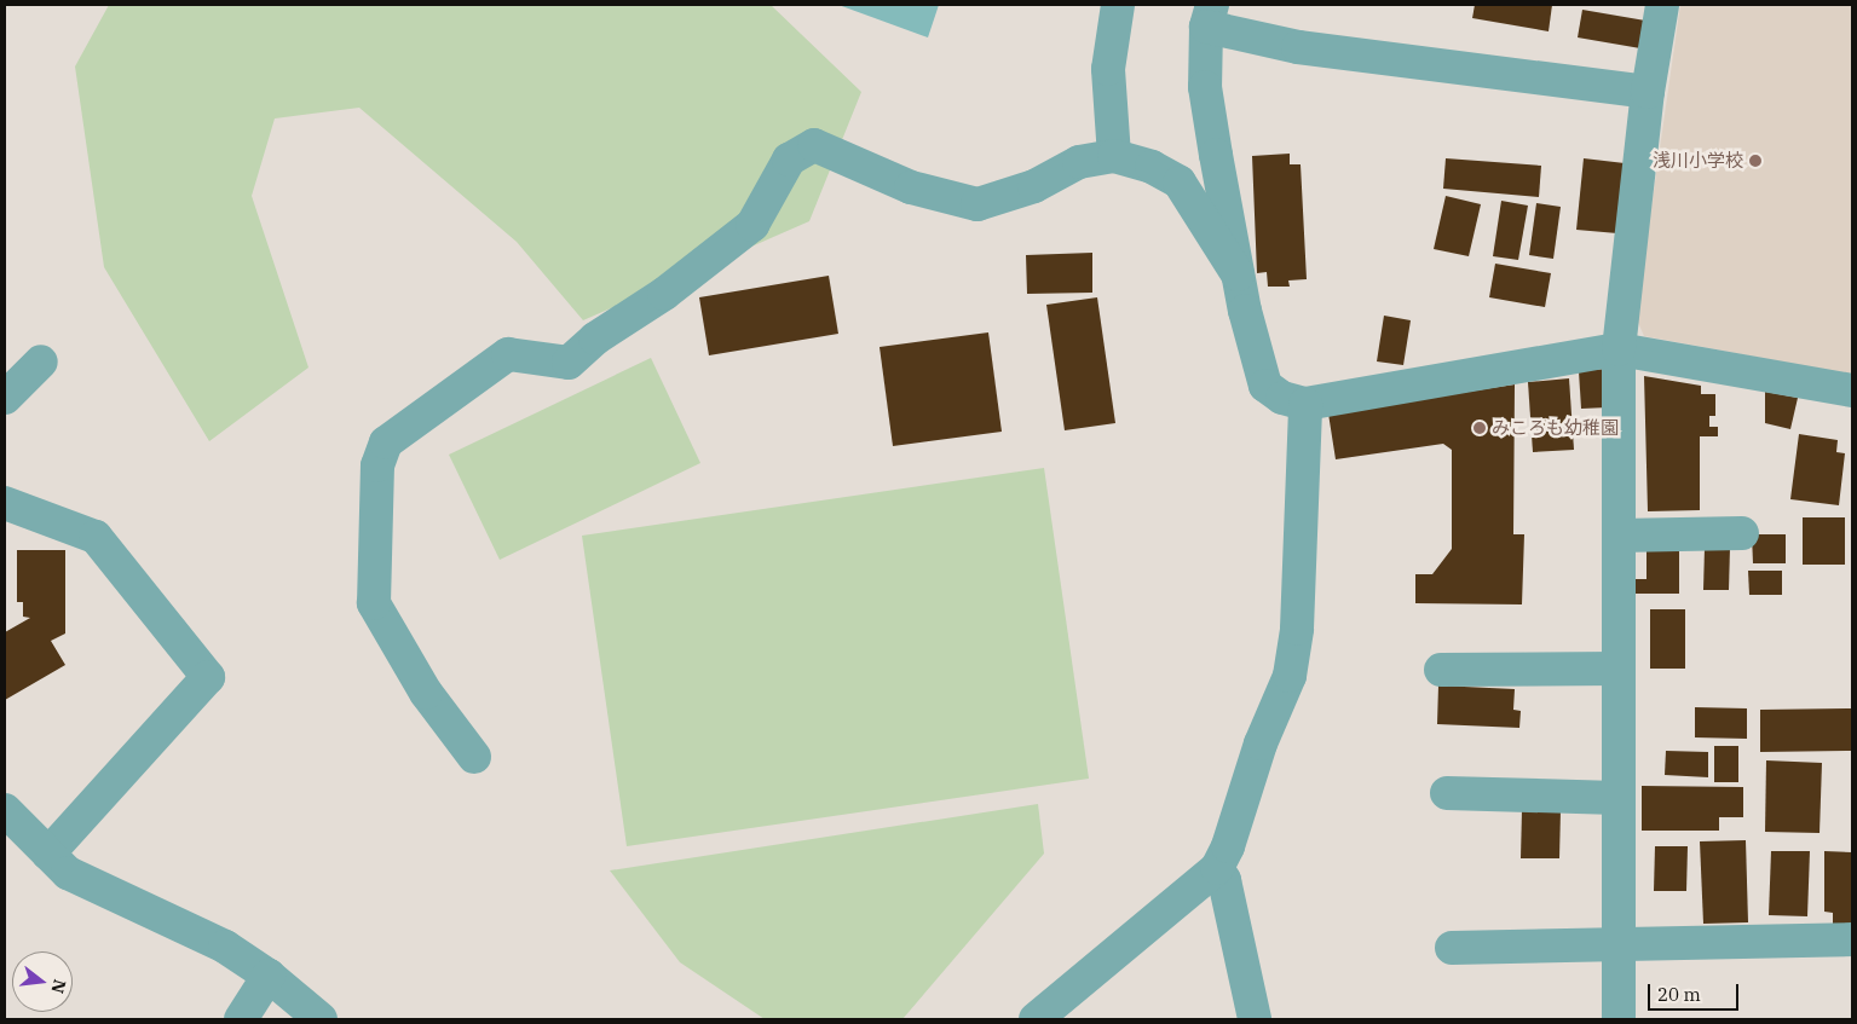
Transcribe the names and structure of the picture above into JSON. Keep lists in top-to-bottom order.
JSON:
{
  "places": ["浅川小学校", "みころも幼稚園"],
  "scale_bar": "20 m",
  "north": "right"
}
